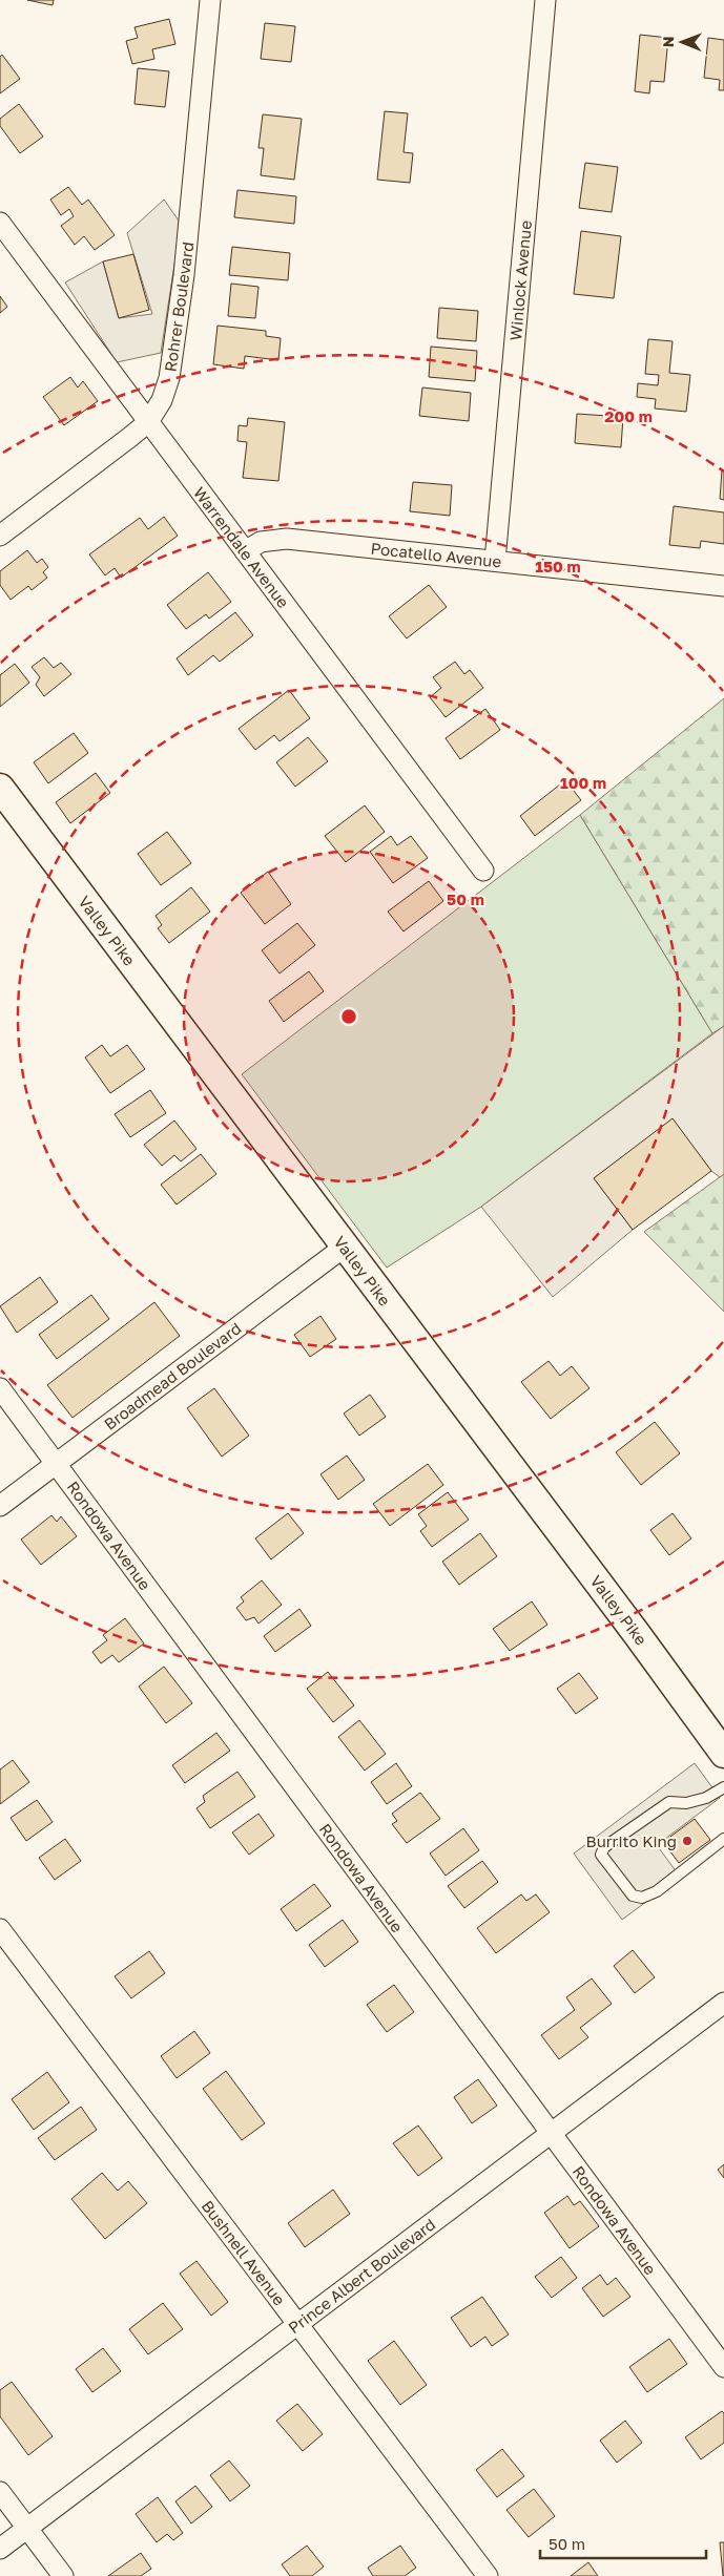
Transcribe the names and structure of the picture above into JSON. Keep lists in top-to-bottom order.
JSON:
{
  "streets": {
    "street": [
      "Winlock Avenue",
      "Rohrer Boulevard",
      "Warrendale Avenue",
      "Pocatello Avenue",
      "Valley Pike",
      "Broadmead Boulevard",
      "Rondowa Avenue",
      "Bushnell Avenue",
      "Prince Albert Boulevard"
    ]
  },
  "crossings": [
    ["Winlock Avenue", "Pocatello Avenue"],
    ["Rohrer Boulevard", "Warrendale Avenue"],
    ["Warrendale Avenue", "Pocatello Avenue"],
    ["Valley Pike", "Broadmead Boulevard"],
    ["Broadmead Boulevard", "Rondowa Avenue"],
    ["Rondowa Avenue", "Prince Albert Boulevard"],
    ["Bushnell Avenue", "Prince Albert Boulevard"]
  ],
  "places": ["Burrito King"],
  "scale_bar": "50 m",
  "north": "left",
  "rings": [
    "200 m",
    "150 m",
    "100 m",
    "50 m"
  ]
}
